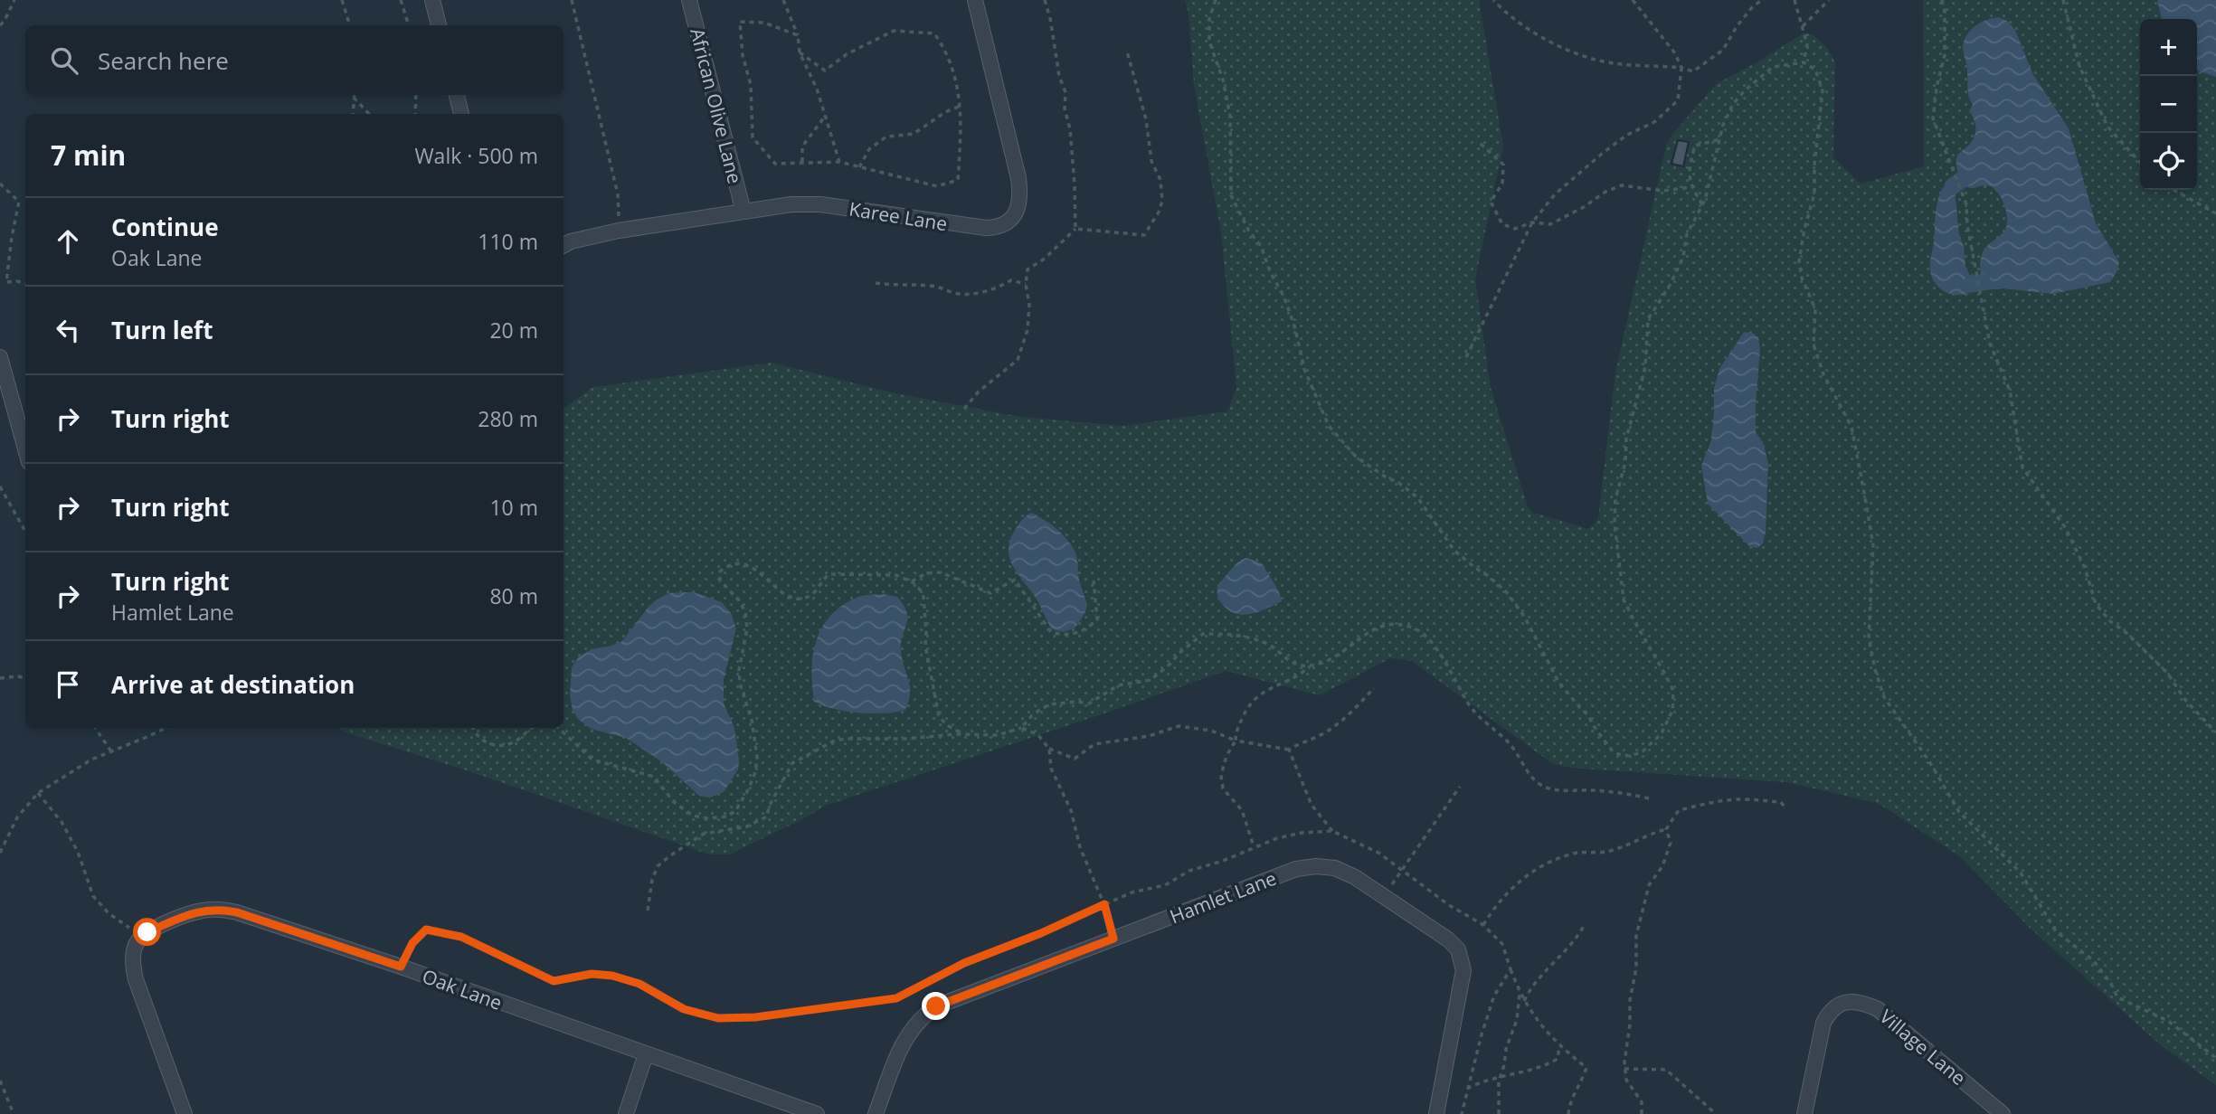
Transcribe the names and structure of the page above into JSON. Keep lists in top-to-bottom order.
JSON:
{
  "streets": {
    "street": [
      "African Olive Lane",
      "Karee Lane",
      "Hamlet Lane",
      "Oak Lane",
      "Village Lane"
    ]
  },
  "crossings": [
    ["African Olive Lane", "Karee Lane"]
  ],
  "page": {
    "map_buttons": ["+", "−"],
    "search": "Search here",
    "heading": ["7 min", "Walk · 500 m"],
    "list": [
      ["Continue", "Oak Lane", "110 m"],
      ["Turn left", "20 m"],
      ["Turn right", "280 m"],
      ["Turn right", "10 m"],
      ["Turn right", "Hamlet Lane", "80 m"],
      "Arrive at destination"
    ]
  }
}
